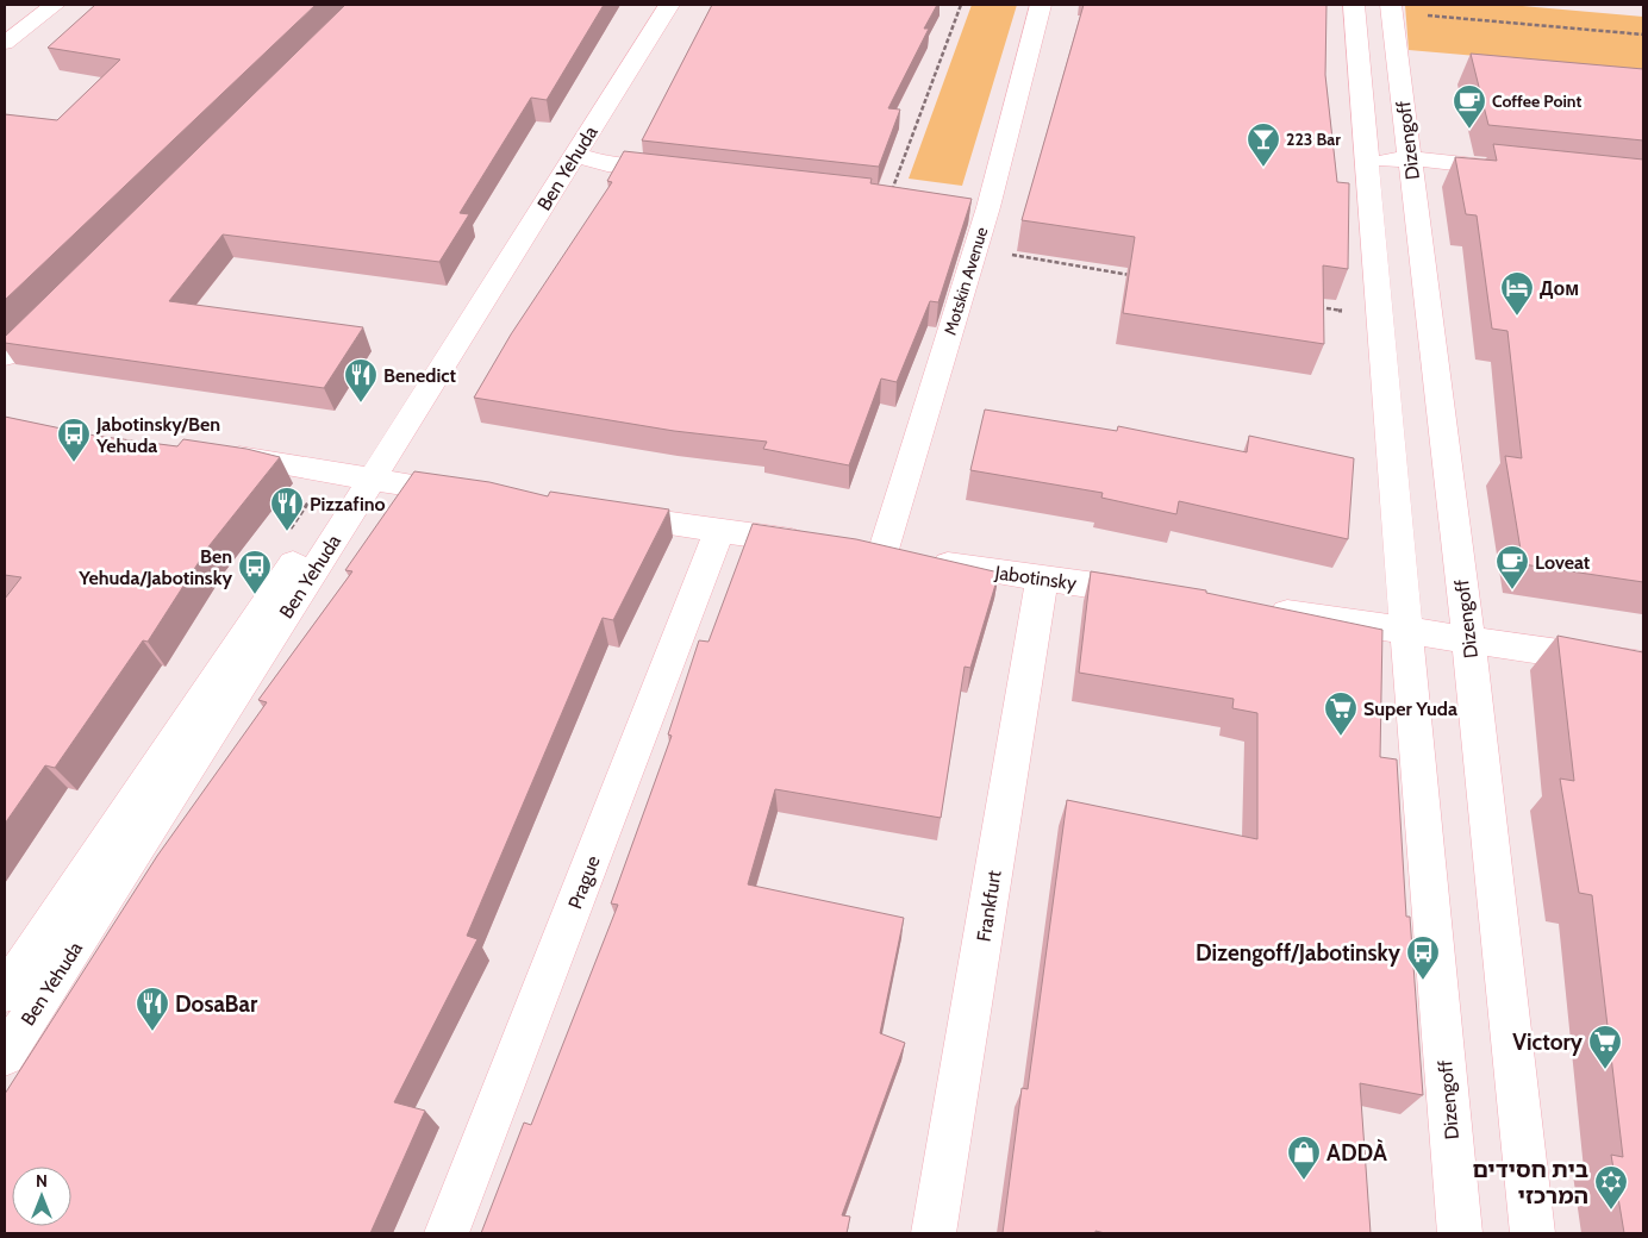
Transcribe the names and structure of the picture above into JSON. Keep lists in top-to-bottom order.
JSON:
{
  "streets": {
    "street": [
      "Dizengoff",
      "Ben Yehuda",
      "Motskin Avenue",
      "Jabotinsky",
      "Prague",
      "Frankfurt"
    ]
  },
  "crossings": [
    ["Motskin Avenue", "Jabotinsky"],
    ["Jabotinsky", "Frankfurt"]
  ],
  "places": {
    "cafe": ["Coffee Point", "Loveat"],
    "bar": ["223 Bar"],
    "hotel": ["Дом"],
    "restaurant": ["Benedict", "Pizzafino", "DosaBar"],
    "bus stop": ["Jabotinsky/Ben Yehuda", "Ben Yehuda/Jabotinsky", "Dizengoff/Jabotinsky"],
    "supermarket": ["Super Yuda", "Victory"],
    "shop": ["ADDÀ"],
    "synagogue": ["בית חסידים המרכזי"]
  },
  "north": "top"
}
